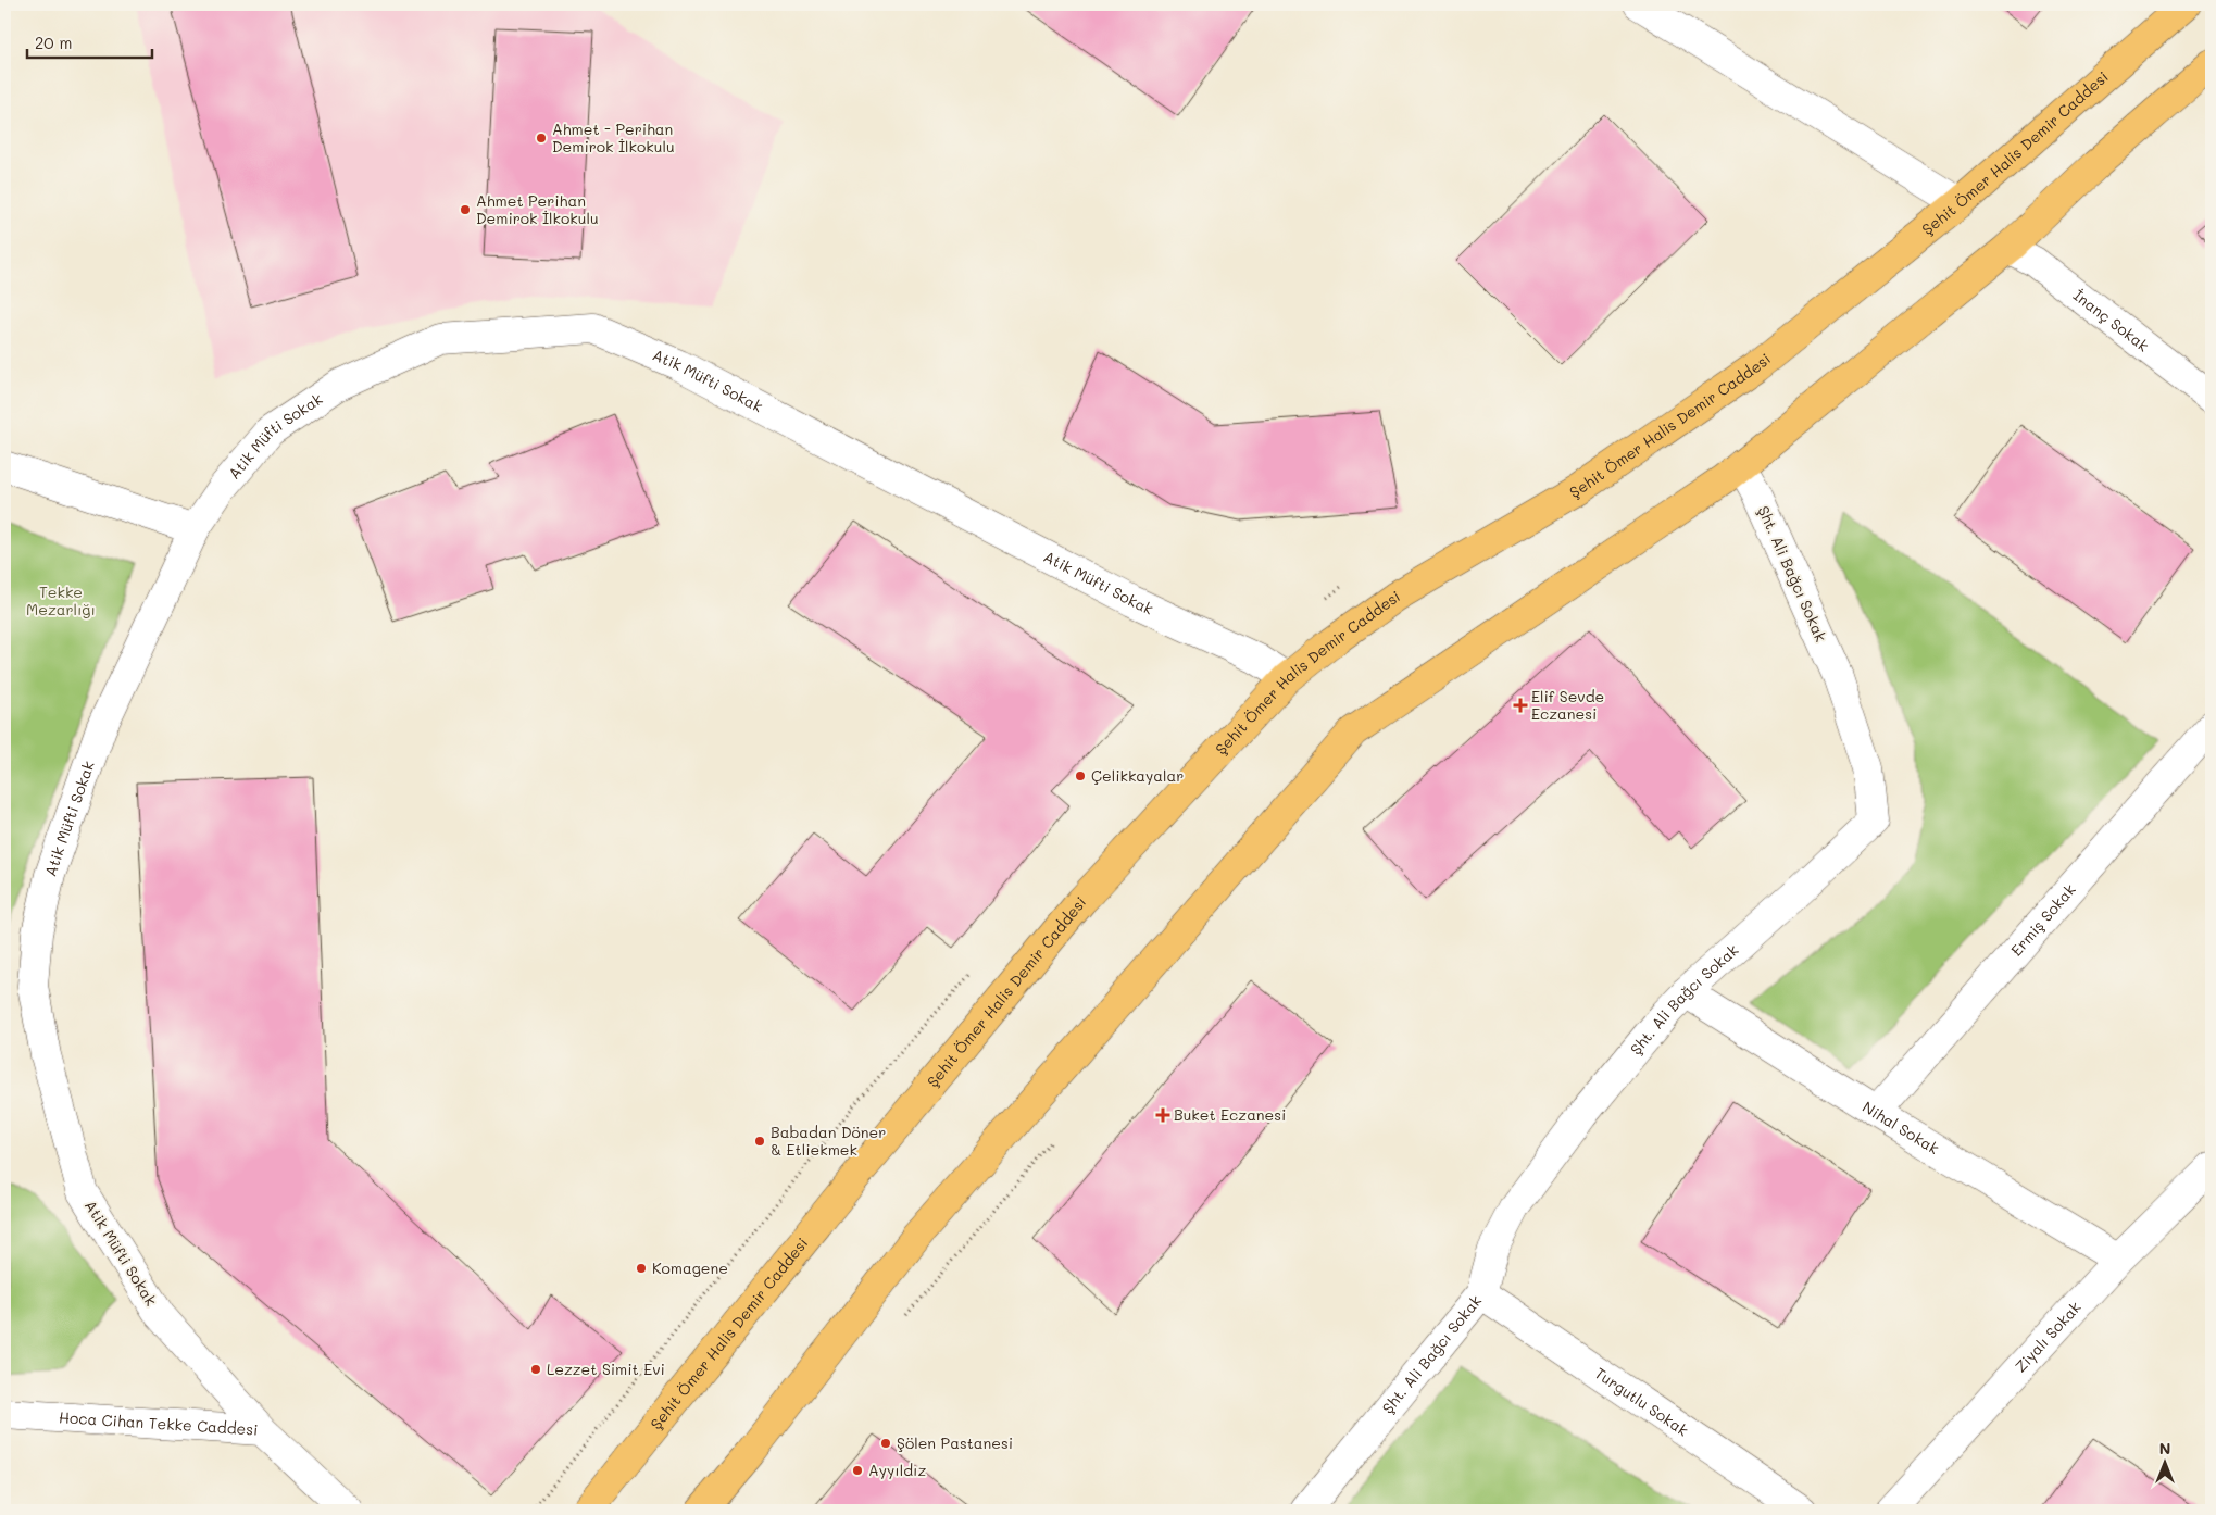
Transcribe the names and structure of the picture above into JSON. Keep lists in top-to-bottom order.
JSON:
{
  "streets": {
    "main road": ["Şehit Ömer Halis Demir Caddesi"],
    "street": [
      "İnanç Sokak",
      "Atik Müfti Sokak",
      "Şht. Ali Bağcı Sokak",
      "Ermiş Sokak",
      "Nihal Sokak",
      "Ziyalı Sokak",
      "Turgutlu Sokak",
      "Hoca Cihan Tekke Caddesi"
    ]
  },
  "crossings": [
    ["Şehit Ömer Halis Demir Caddesi", "Atik Müfti Sokak"],
    ["Atik Müfti Sokak", "Hoca Cihan Tekke Caddesi"],
    ["Şht. Ali Bağcı Sokak", "Nihal Sokak"],
    ["Şht. Ali Bağcı Sokak", "Turgutlu Sokak"],
    ["Ermiş Sokak", "Nihal Sokak"],
    ["Nihal Sokak", "Ziyalı Sokak"]
  ],
  "parks": ["Tekke Mezarlığı"],
  "places": {
    "other": [
      "Ahmet - Perihan Demirok İlkokulu",
      "Ahmet Perihan Demirok İlkokulu",
      "Çelikkayalar",
      "Babadan Döner & Etliekmek",
      "Komagene",
      "Lezzet Simit Evi",
      "Şölen Pastanesi",
      "Ayyıldız"
    ],
    "health": ["Elif Sevde Eczanesi", "Buket Eczanesi"]
  },
  "scale_bar": "20 m",
  "north": "top"
}
